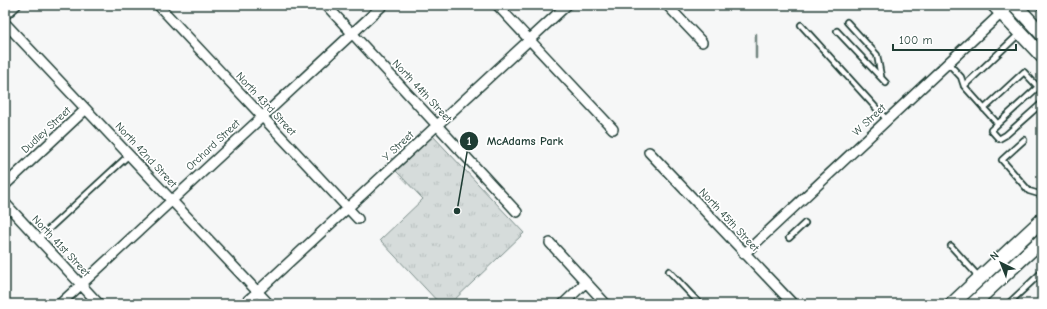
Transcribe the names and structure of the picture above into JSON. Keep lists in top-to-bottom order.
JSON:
{
  "streets": {
    "street": [
      "North 44th Street",
      "North 43rd Street",
      "W Street",
      "Dudley Street",
      "Orchard Street",
      "Y Street",
      "North 42nd Street",
      "North 45th Street",
      "North 41st Street"
    ]
  },
  "crossings": [
    ["North 44th Street", "Orchard Street"],
    ["North 44th Street", "Y Street"],
    ["North 43rd Street", "Orchard Street"],
    ["North 43rd Street", "Y Street"],
    ["W Street", "North 45th Street"],
    ["Dudley Street", "North 42nd Street"],
    ["Orchard Street", "North 42nd Street"],
    ["Orchard Street", "North 41st Street"],
    ["Y Street", "North 42nd Street"]
  ],
  "places": ["McAdams Park"],
  "scale_bar": "100 m",
  "north": "top left"
}
